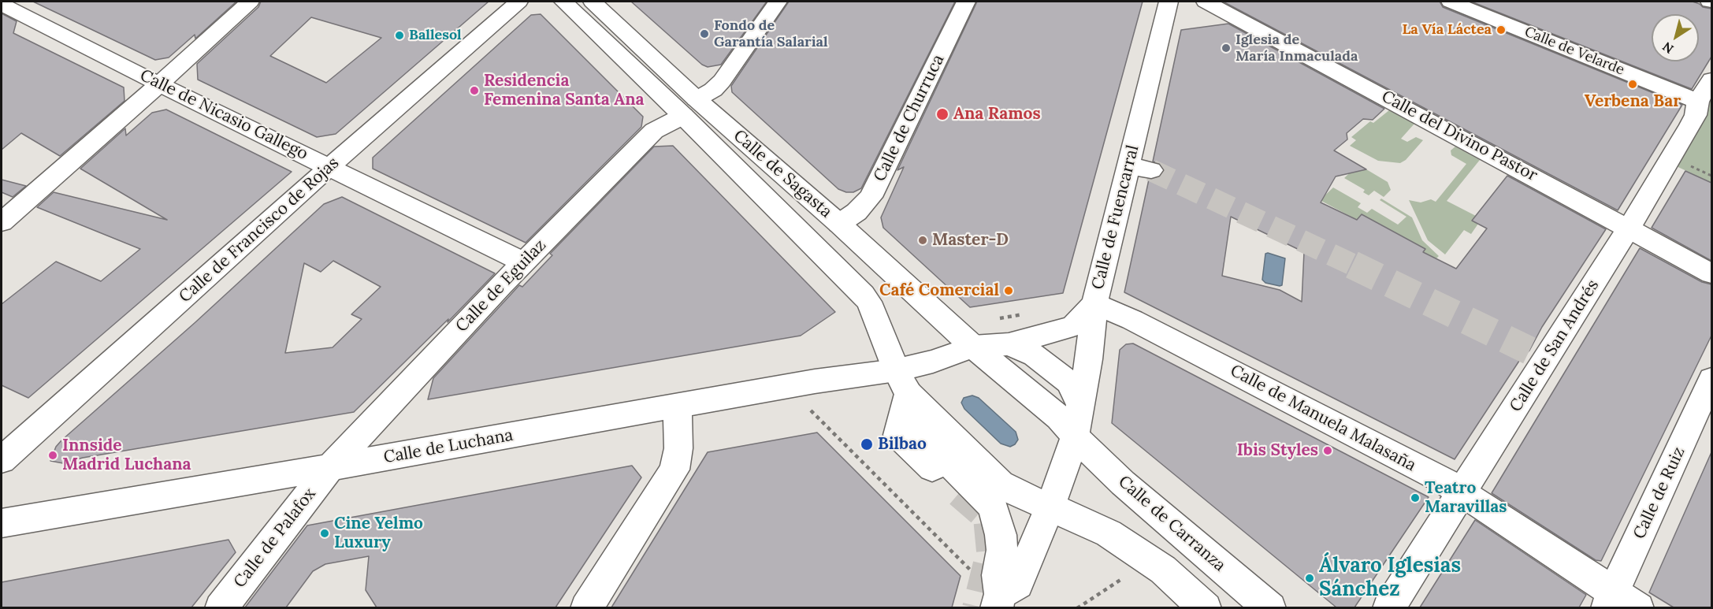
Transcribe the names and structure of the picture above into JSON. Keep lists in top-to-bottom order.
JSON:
{
  "streets": {
    "street": [
      "Calle de Velarde",
      "Calle de Nicasio Gallego",
      "Calle de Churruca",
      "Calle del Divino Pastor",
      "Calle de Sagasta",
      "Calle de Fuencarral",
      "Calle de Francisco de Rojas",
      "Calle de Eguilaz",
      "Calle de San Andrés",
      "Calle de Manuela Malasaña",
      "Calle de Luchana",
      "Calle de Ruiz",
      "Calle de Carranza",
      "Calle de Palafox"
    ]
  },
  "crossings": [
    ["Calle de Velarde", "Calle de San Andrés"],
    ["Calle de Nicasio Gallego", "Calle de Francisco de Rojas"],
    ["Calle de Nicasio Gallego", "Calle de Eguilaz"],
    ["Calle de Churruca", "Calle de Sagasta"],
    ["Calle del Divino Pastor", "Calle de San Andrés"],
    ["Calle de Sagasta", "Calle de Fuencarral"],
    ["Calle de Sagasta", "Calle de Eguilaz"],
    ["Calle de Sagasta", "Calle de Luchana"],
    ["Calle de Sagasta", "Calle de Carranza"],
    ["Calle de Fuencarral", "Calle de Manuela Malasaña"],
    ["Calle de Fuencarral", "Calle de Carranza"],
    ["Calle de Eguilaz", "Calle de Luchana"],
    ["Calle de Eguilaz", "Calle de Palafox"],
    ["Calle de San Andrés", "Calle de Manuela Malasaña"],
    ["Calle de Manuela Malasaña", "Calle de Ruiz"],
    ["Calle de Luchana", "Calle de Palafox"]
  ],
  "places": [
    "La Vía Láctea",
    "Fondo de Garantía Salarial",
    "Ballesol",
    "Iglesia de María Inmaculada",
    "Verbena Bar",
    "Residencia Femenina Santa Ana",
    "Ana Ramos",
    "Master-D",
    "Café Comercial",
    "Bilbao",
    "Ibis Styles",
    "Innside Madrid Luchana",
    "Teatro Maravillas",
    "Cine Yelmo Luxury",
    "Álvaro Iglesias Sánchez"
  ],
  "north": "bottom left"
}
